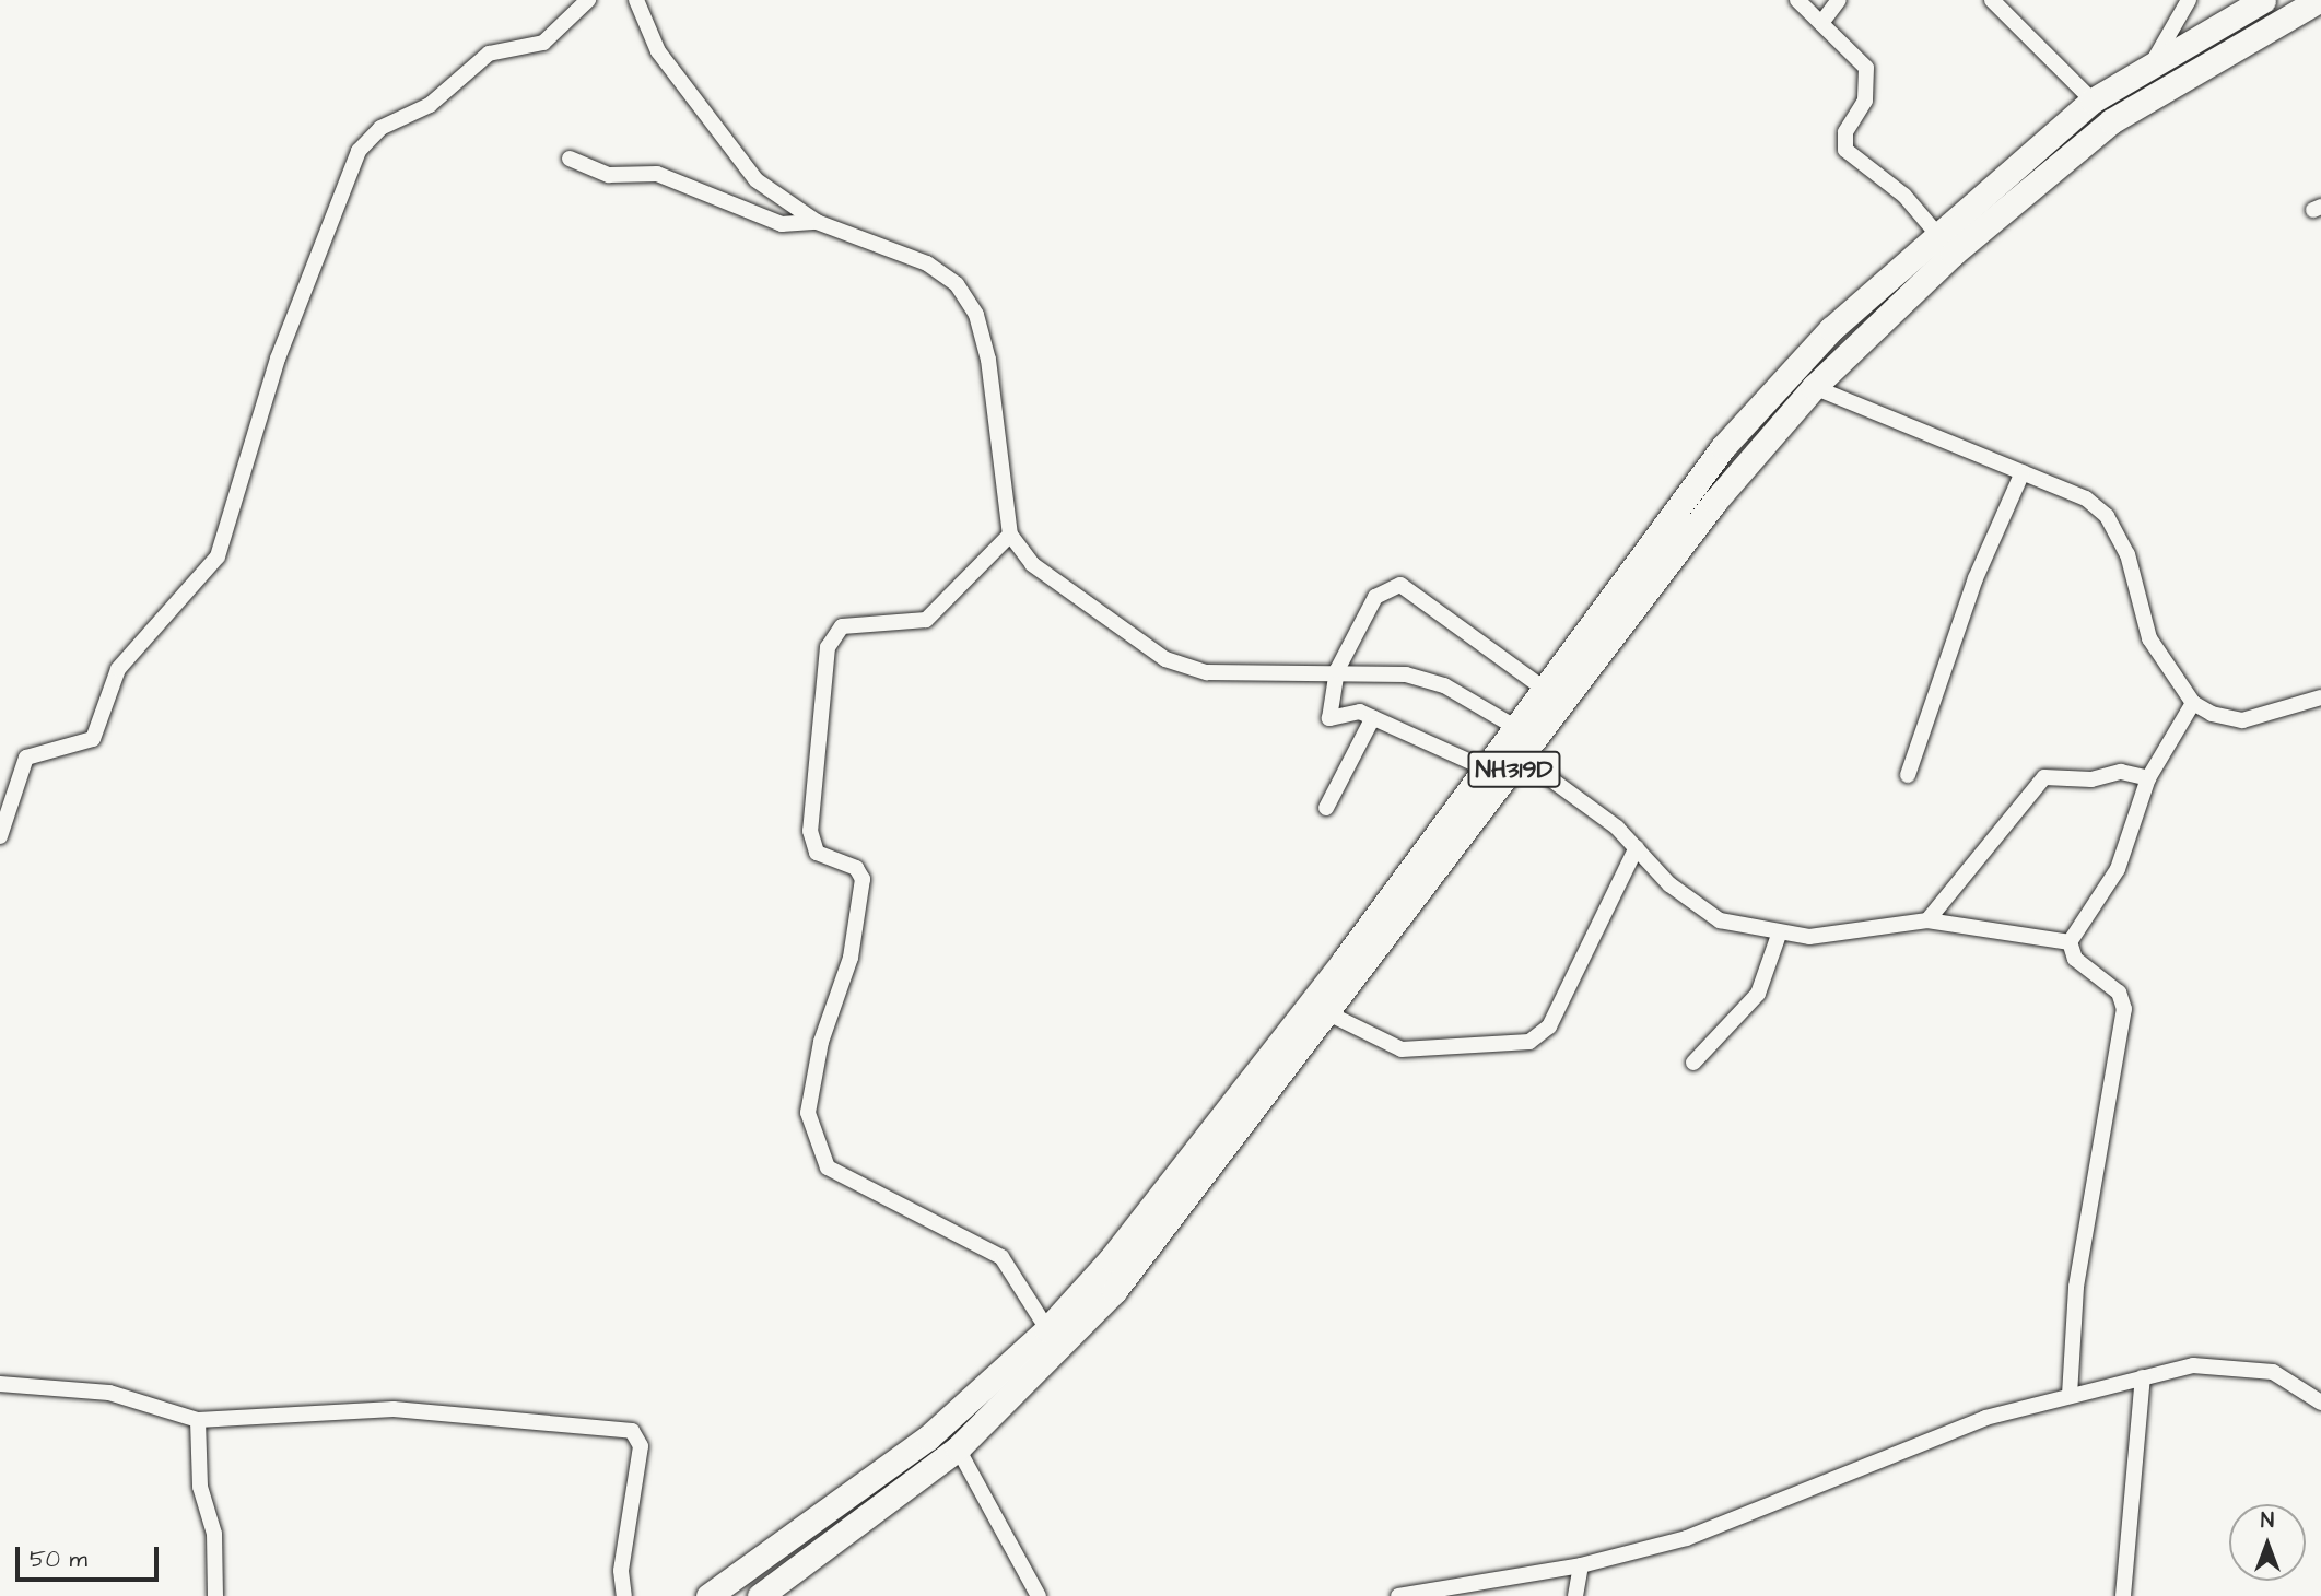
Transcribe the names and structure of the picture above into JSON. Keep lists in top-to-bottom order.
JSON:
{
  "streets": {
    "highway": ["NH319D"]
  },
  "scale_bar": "50 m",
  "north": "top"
}
